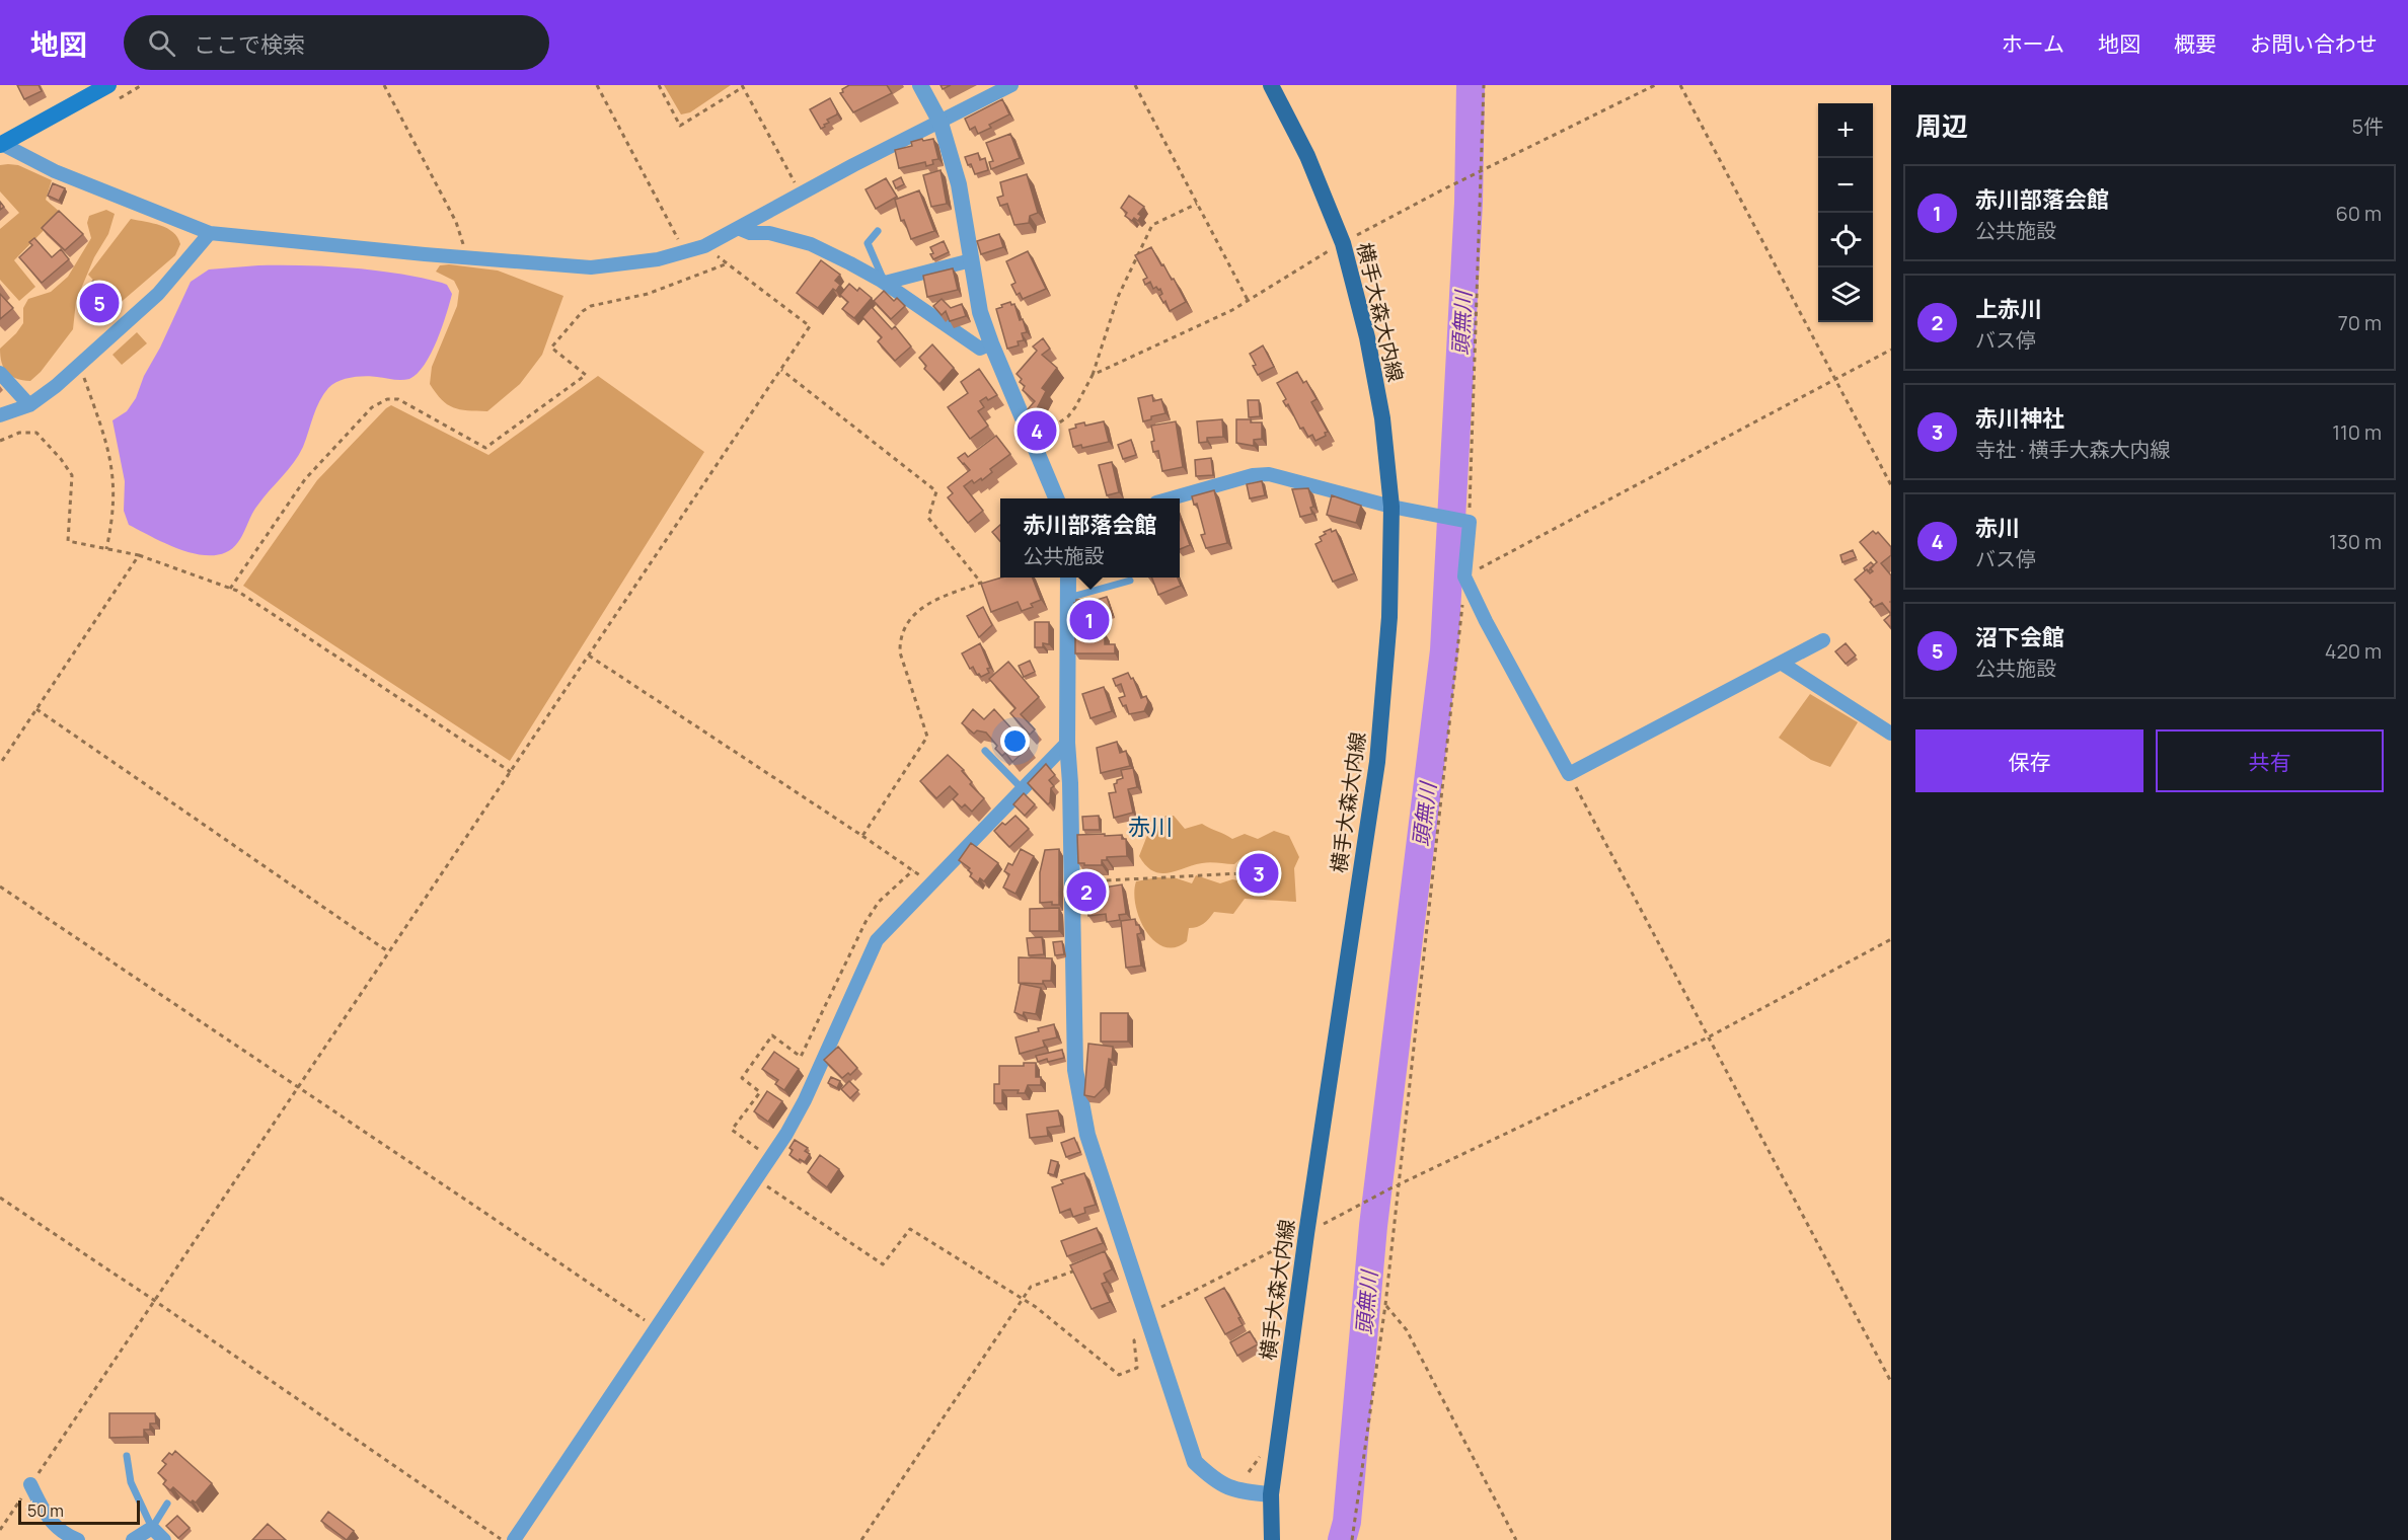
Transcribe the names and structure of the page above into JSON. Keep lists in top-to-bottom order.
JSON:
{
  "streets": {
    "main road": ["横手大森大内線"]
  },
  "districts": ["赤川"],
  "water": ["頭無川"],
  "scale_bar": "50 m",
  "page": {
    "header": "地図",
    "search": "ここで検索",
    "nav": [
      "ホーム",
      "地図",
      "概要",
      "お問い合わせ"
    ],
    "heading": ["周辺", "5件"],
    "map_buttons": ["+", "−"],
    "list": [
      {
        "mark": "1",
        "name": "赤川部落会館",
        "note": "公共施設",
        "value": "60 m"
      },
      {
        "mark": "2",
        "name": "上赤川",
        "note": "バス停",
        "value": "70 m"
      },
      {
        "mark": "3",
        "name": "赤川神社",
        "note": "寺社 · 横手大森大内線",
        "value": "110 m"
      },
      {
        "mark": "4",
        "name": "赤川",
        "note": "バス停",
        "value": "130 m"
      },
      {
        "mark": "5",
        "name": "沼下会館",
        "note": "公共施設",
        "value": "420 m"
      }
    ],
    "pins": [
      "5",
      "4",
      "1",
      "3",
      "2"
    ],
    "popup": ["赤川部落会館", "公共施設"],
    "buttons": ["保存", "共有"],
    "scale": "50 m"
  }
}
